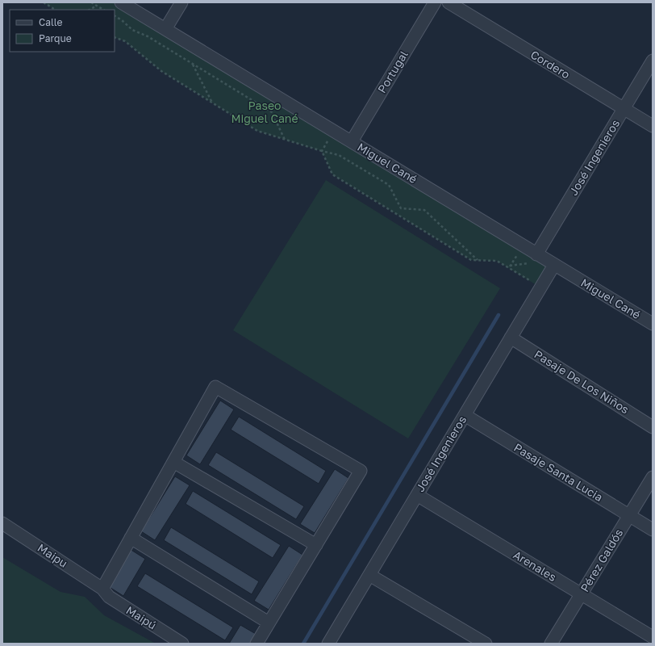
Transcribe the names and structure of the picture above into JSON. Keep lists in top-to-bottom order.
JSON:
{
  "streets": {
    "street": [
      "Cordero",
      "Portugal",
      "José Ingenieros",
      "Miguel Cané",
      "Pasaje De Los Niños",
      "Pasaje Santa Lucia",
      "Maipu",
      "Pérez Galdós",
      "Arenales",
      "Maipú"
    ]
  },
  "crossings": [
    ["Cordero", "José Ingenieros"],
    ["Portugal", "Miguel Cané"],
    ["José Ingenieros", "Miguel Cané"],
    ["José Ingenieros", "Pasaje De Los Niños"],
    ["José Ingenieros", "Pasaje Santa Lucia"],
    ["José Ingenieros", "Arenales"],
    ["Pasaje Santa Lucia", "Pérez Galdós"],
    ["Maipu", "Maipú"],
    ["Pérez Galdós", "Arenales"]
  ],
  "parks": ["Paseo Miguel Cané"],
  "legend": ["Calle", "Parque"]
}
